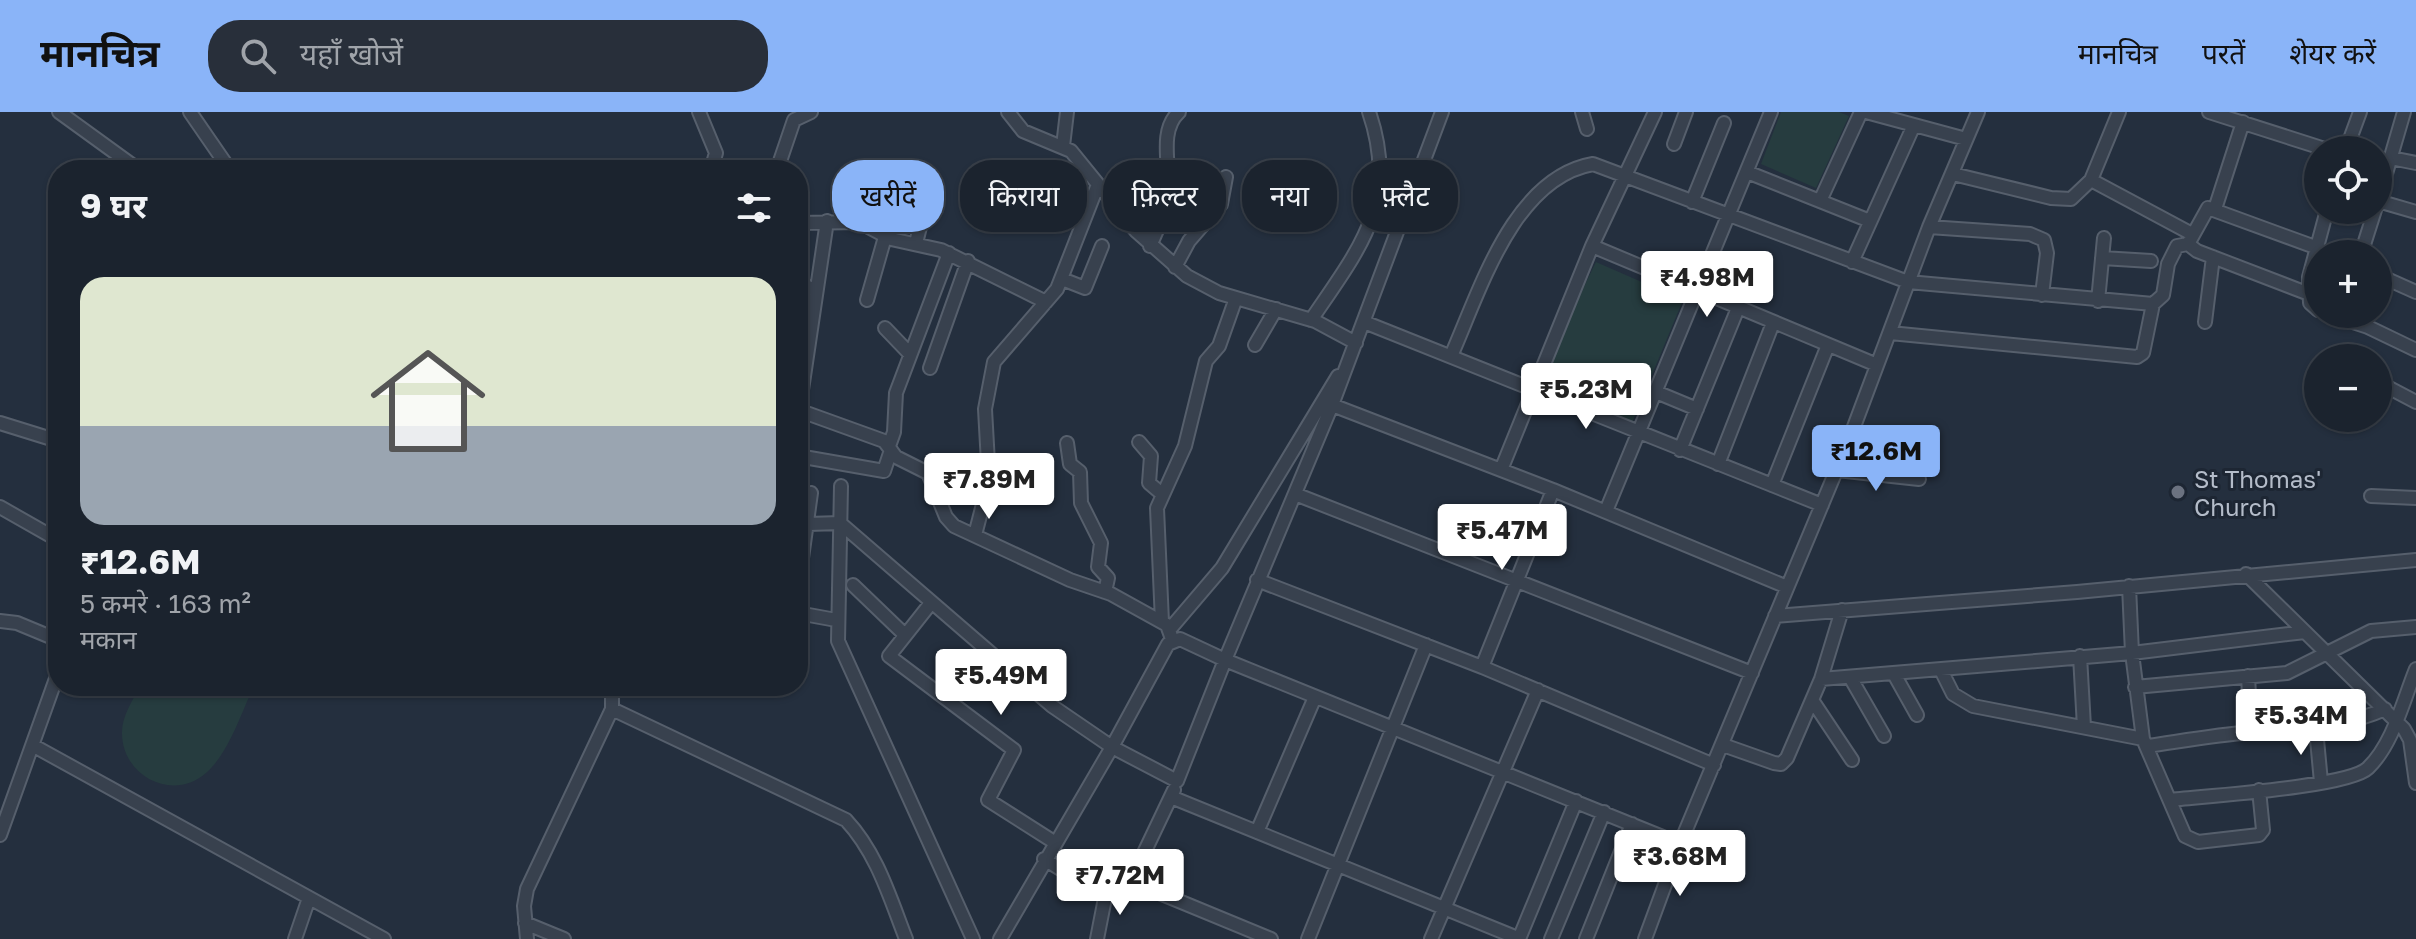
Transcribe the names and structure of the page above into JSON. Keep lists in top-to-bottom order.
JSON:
{
  "places": ["St Thomas' Church"],
  "page": {
    "header": "मानचित्र",
    "search": "यहाँ खोजें",
    "nav": ["मानचित्र", "परतें", "शेयर करें"],
    "map_buttons": ["+", "−"],
    "chip": [
      "खरीदें",
      "किराया",
      "फ़िल्टर",
      "नया",
      "फ़्लैट"
    ],
    "heading": "9 घर",
    "price": [
      "₹4.98M",
      "₹5.23M",
      "₹12.6M",
      "₹7.89M",
      "₹5.47M",
      "₹5.49M",
      "₹5.34M",
      "₹3.68M",
      "₹7.72M"
    ],
    "list": [
      {
        "name": "₹12.6M",
        "note": "5 कमरे · 163 m² · मकान"
      }
    ]
  }
}
